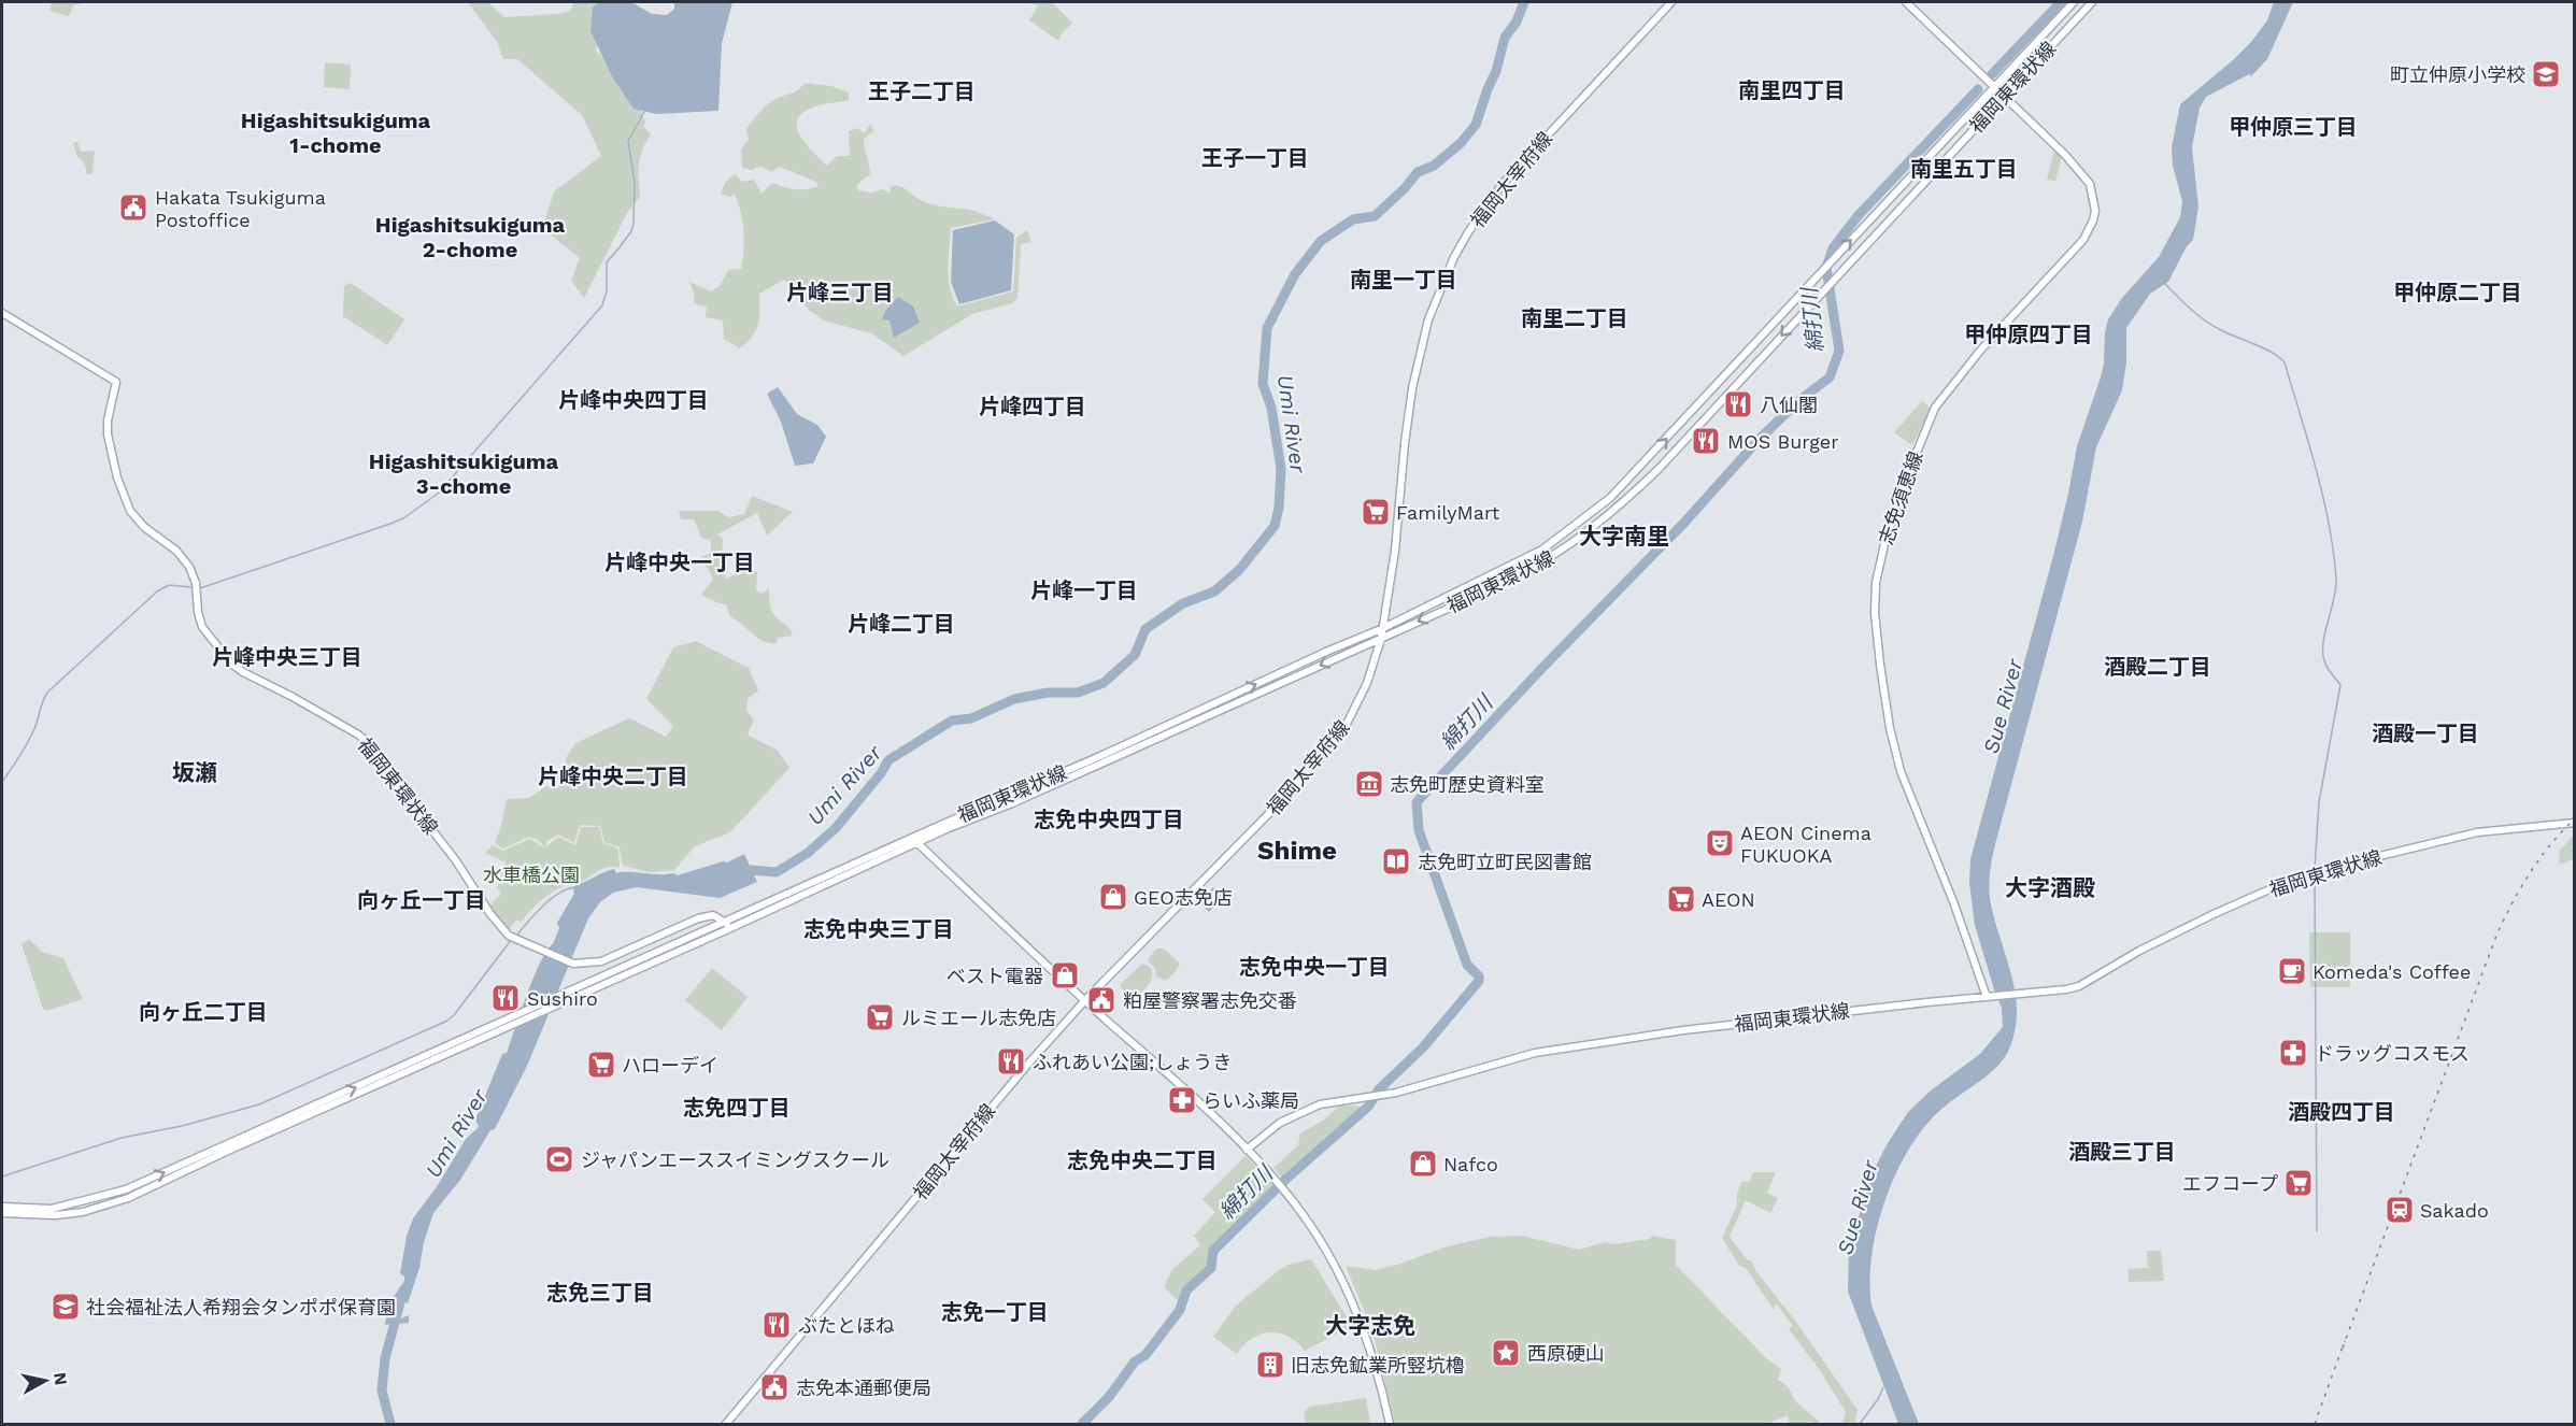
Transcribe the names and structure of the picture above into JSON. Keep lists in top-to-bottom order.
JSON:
{
  "streets": {
    "main road": ["福岡東環状線", "福岡太宰府線", "志免須恵線"]
  },
  "crossings": [
    ["福岡東環状線", "福岡太宰府線"],
    ["福岡東環状線", "志免須恵線"]
  ],
  "districts": [
    "南里四丁目",
    "王子二丁目",
    "Higashitsukiguma 1-chome",
    "甲仲原三丁目",
    "王子一丁目",
    "南里五丁目",
    "Higashitsukiguma 2-chome",
    "南里一丁目",
    "片峰三丁目",
    "甲仲原二丁目",
    "南里二丁目",
    "甲仲原四丁目",
    "片峰中央四丁目",
    "片峰四丁目",
    "Higashitsukiguma 3-chome",
    "大字南里",
    "片峰中央一丁目",
    "片峰一丁目",
    "片峰二丁目",
    "片峰中央三丁目",
    "酒殿二丁目",
    "酒殿一丁目",
    "坂瀬",
    "片峰中央二丁目",
    "志免中央四丁目",
    "Shime",
    "大字酒殿",
    "向ヶ丘一丁目",
    "志免中央三丁目",
    "志免中央一丁目",
    "向ヶ丘二丁目",
    "志免四丁目",
    "酒殿四丁目",
    "酒殿三丁目",
    "志免中央二丁目",
    "志免三丁目",
    "志免一丁目",
    "大字志免"
  ],
  "water": ["綿打川", "Umi River", "Sue River"],
  "parks": ["水車橋公園"],
  "places": {
    "school or university": ["町立仲原小学校", "社会福祉法人希翔会タンポポ保育園"],
    "public building": ["Hakata Tsukiguma Postoffice", "粕屋警察署志免交番", "志免本通郵便局"],
    "restaurant": [
      "八仙閣",
      "MOS Burger",
      "Sushiro",
      "ふれあい公園;しょうき",
      "ぶたとほね"
    ],
    "supermarket": [
      "FamilyMart",
      "AEON",
      "ルミエール志免店",
      "ハローデイ",
      "エフコープ"
    ],
    "museum": ["志免町歴史資料室"],
    "theatre": ["AEON Cinema FUKUOKA"],
    "library": ["志免町立町民図書館"],
    "shop": ["GEO志免店", "ベスト電器", "Nafco"],
    "cafe": ["Komeda's Coffee"],
    "pharmacy": ["ドラッグコスモス", "らいふ薬局"],
    "sports": ["ジャパンエーススイミングスクール"],
    "station": ["Sakado"],
    "place": ["西原硬山"],
    "building": ["旧志免鉱業所竪坑櫓"]
  },
  "north": "right"
}
